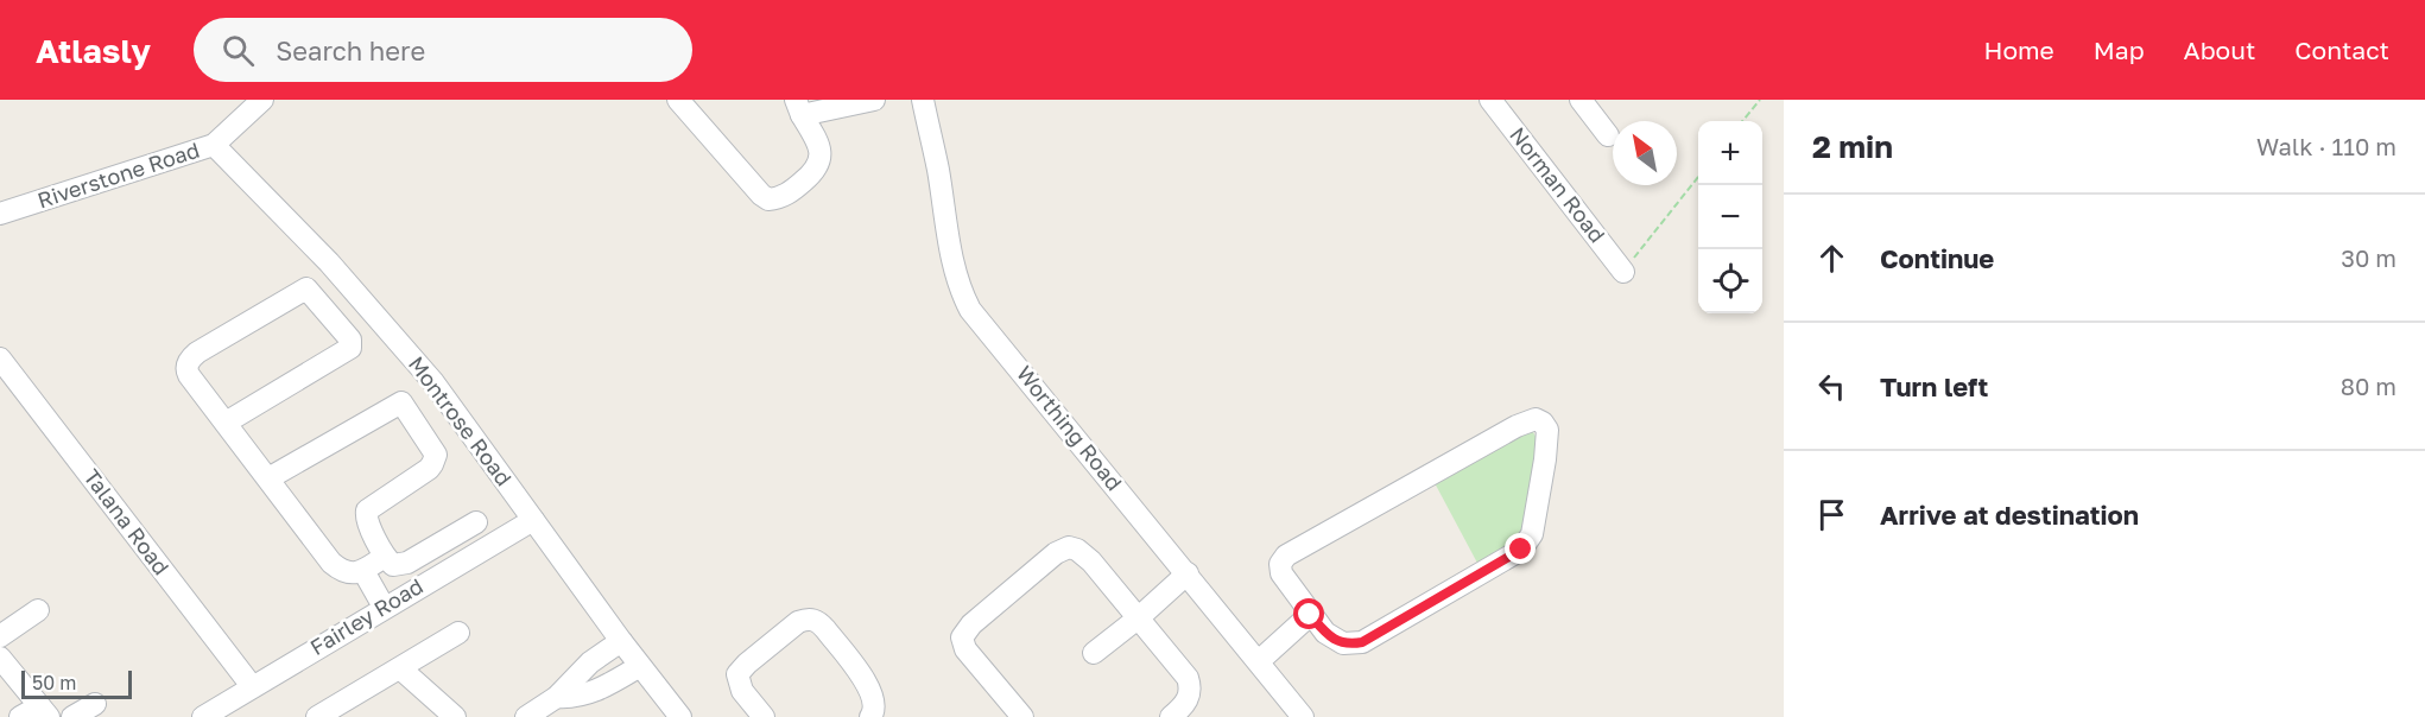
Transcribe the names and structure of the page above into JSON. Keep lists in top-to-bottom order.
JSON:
{
  "streets": {
    "street": [
      "Riverstone Road",
      "Norman Road",
      "Montrose Road",
      "Worthing Road",
      "Talana Road",
      "Fairley Road"
    ]
  },
  "crossings": [
    ["Riverstone Road", "Montrose Road"],
    ["Montrose Road", "Fairley Road"],
    ["Talana Road", "Fairley Road"]
  ],
  "scale_bar": "50 m",
  "north": "top left",
  "page": {
    "header": "Atlasly",
    "search": "Search here",
    "nav": [
      "Home",
      "Map",
      "About",
      "Contact"
    ],
    "heading": ["2 min", "Walk · 110 m"],
    "map_buttons": ["+", "−"],
    "list": [
      ["Continue", "30 m"],
      ["Turn left", "80 m"],
      "Arrive at destination"
    ],
    "scale": "50 m"
  }
}
